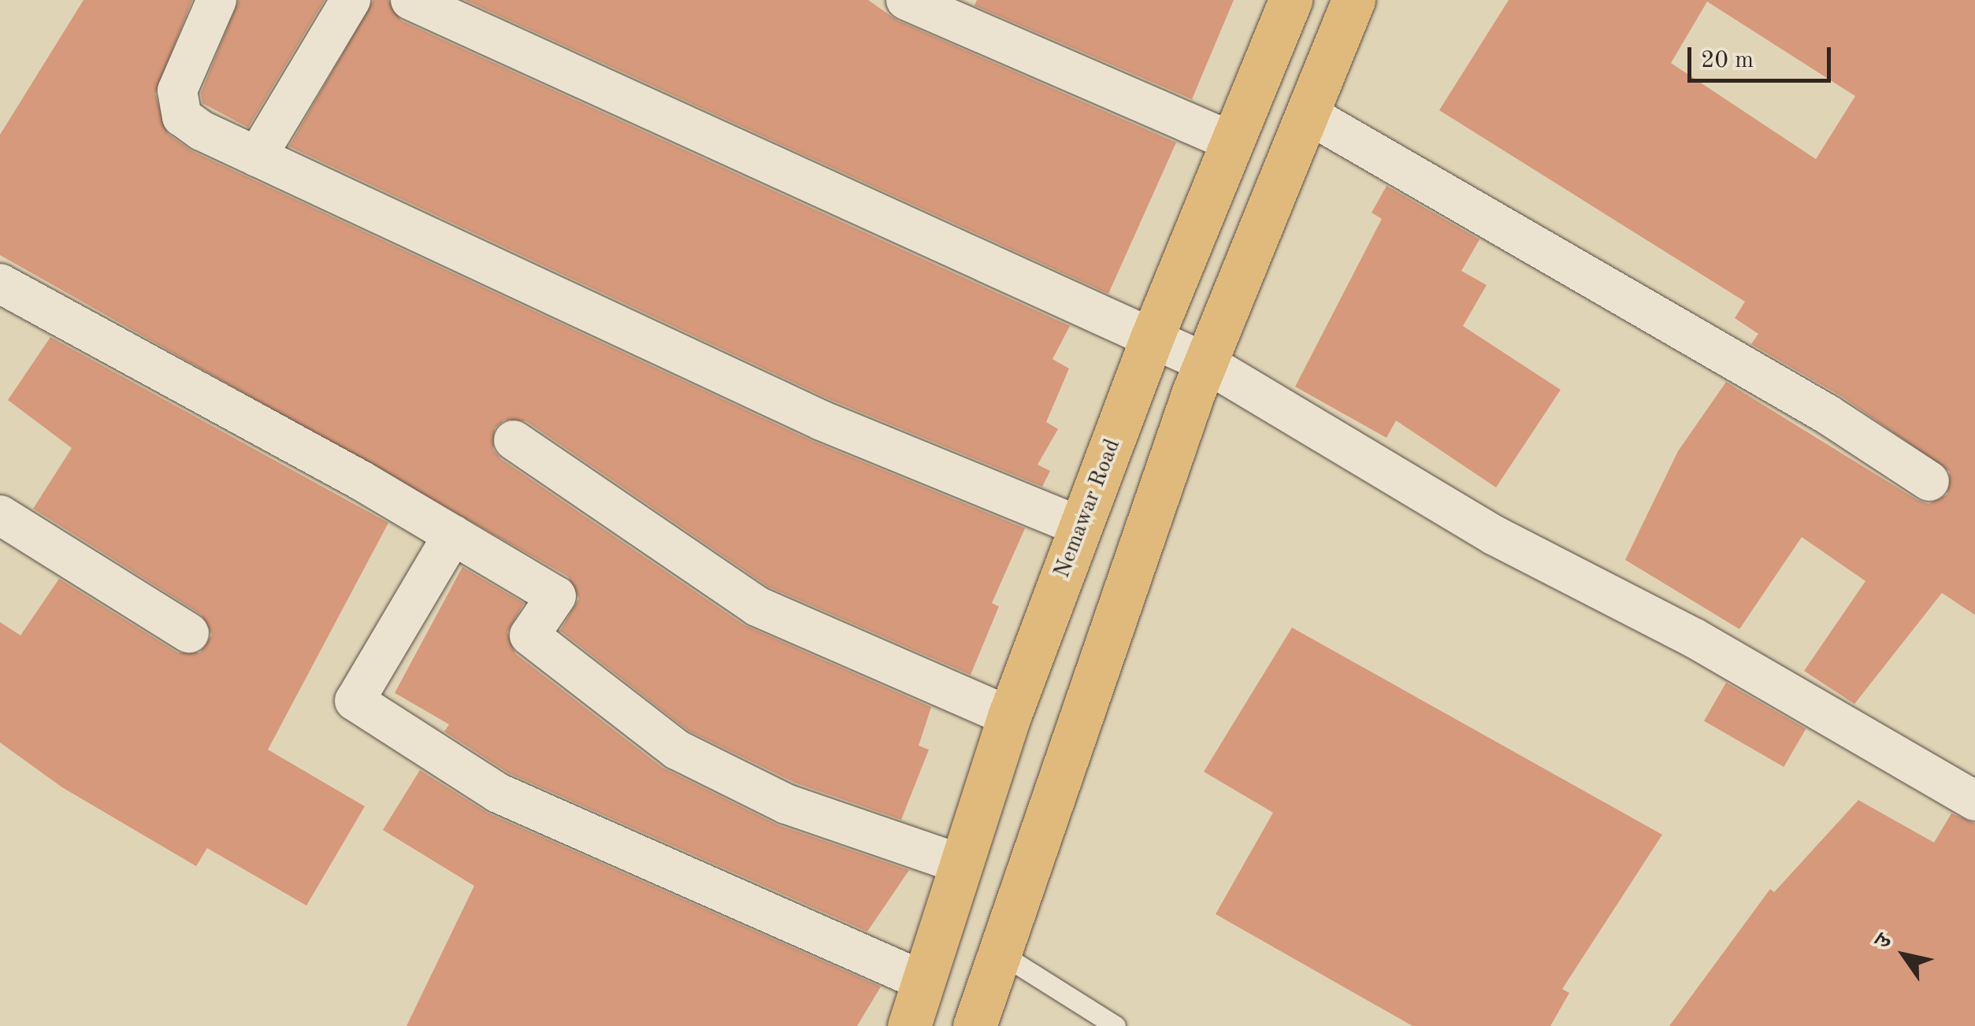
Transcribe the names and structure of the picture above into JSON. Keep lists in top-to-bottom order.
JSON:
{
  "streets": {
    "highway": ["Nemawar Road"]
  },
  "scale_bar": "20 m",
  "north": "top left"
}
